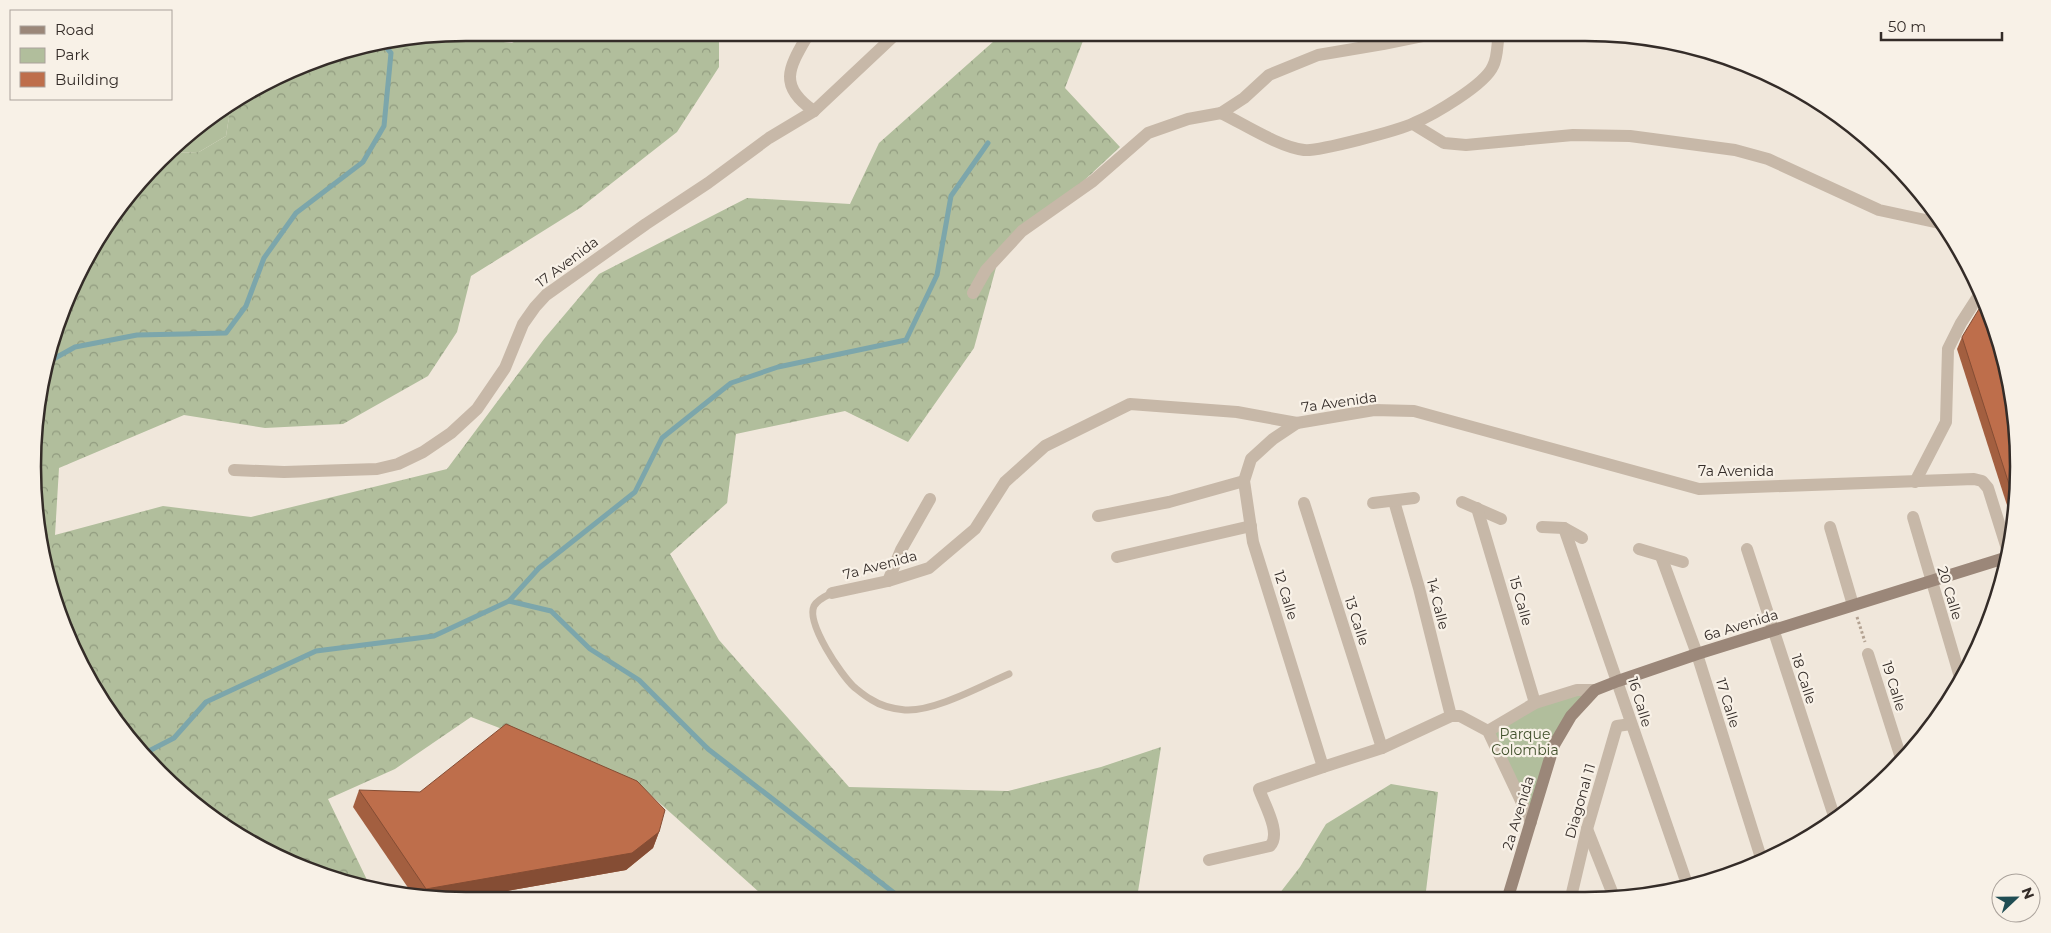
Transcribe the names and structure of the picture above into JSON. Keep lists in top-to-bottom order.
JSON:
{
  "streets": {
    "main road": ["6a Avenida", "2a Avenida"],
    "street": [
      "17 Avenida",
      "7a Avenida",
      "20 Calle",
      "12 Calle",
      "15 Calle",
      "14 Calle",
      "13 Calle",
      "18 Calle",
      "19 Calle",
      "16 Calle",
      "17 Calle",
      "Diagonal 11"
    ]
  },
  "crossings": [
    ["7a Avenida", "12 Calle"],
    ["20 Calle", "6a Avenida"],
    ["15 Calle", "6a Avenida"],
    ["6a Avenida", "18 Calle"],
    ["6a Avenida", "16 Calle"],
    ["6a Avenida", "17 Calle"],
    ["6a Avenida", "2a Avenida"],
    ["16 Calle", "Diagonal 11"]
  ],
  "parks": ["Parque Colombia"],
  "legend": ["Road", "Park", "Building"],
  "scale_bar": "50 m",
  "north": "right"
}
